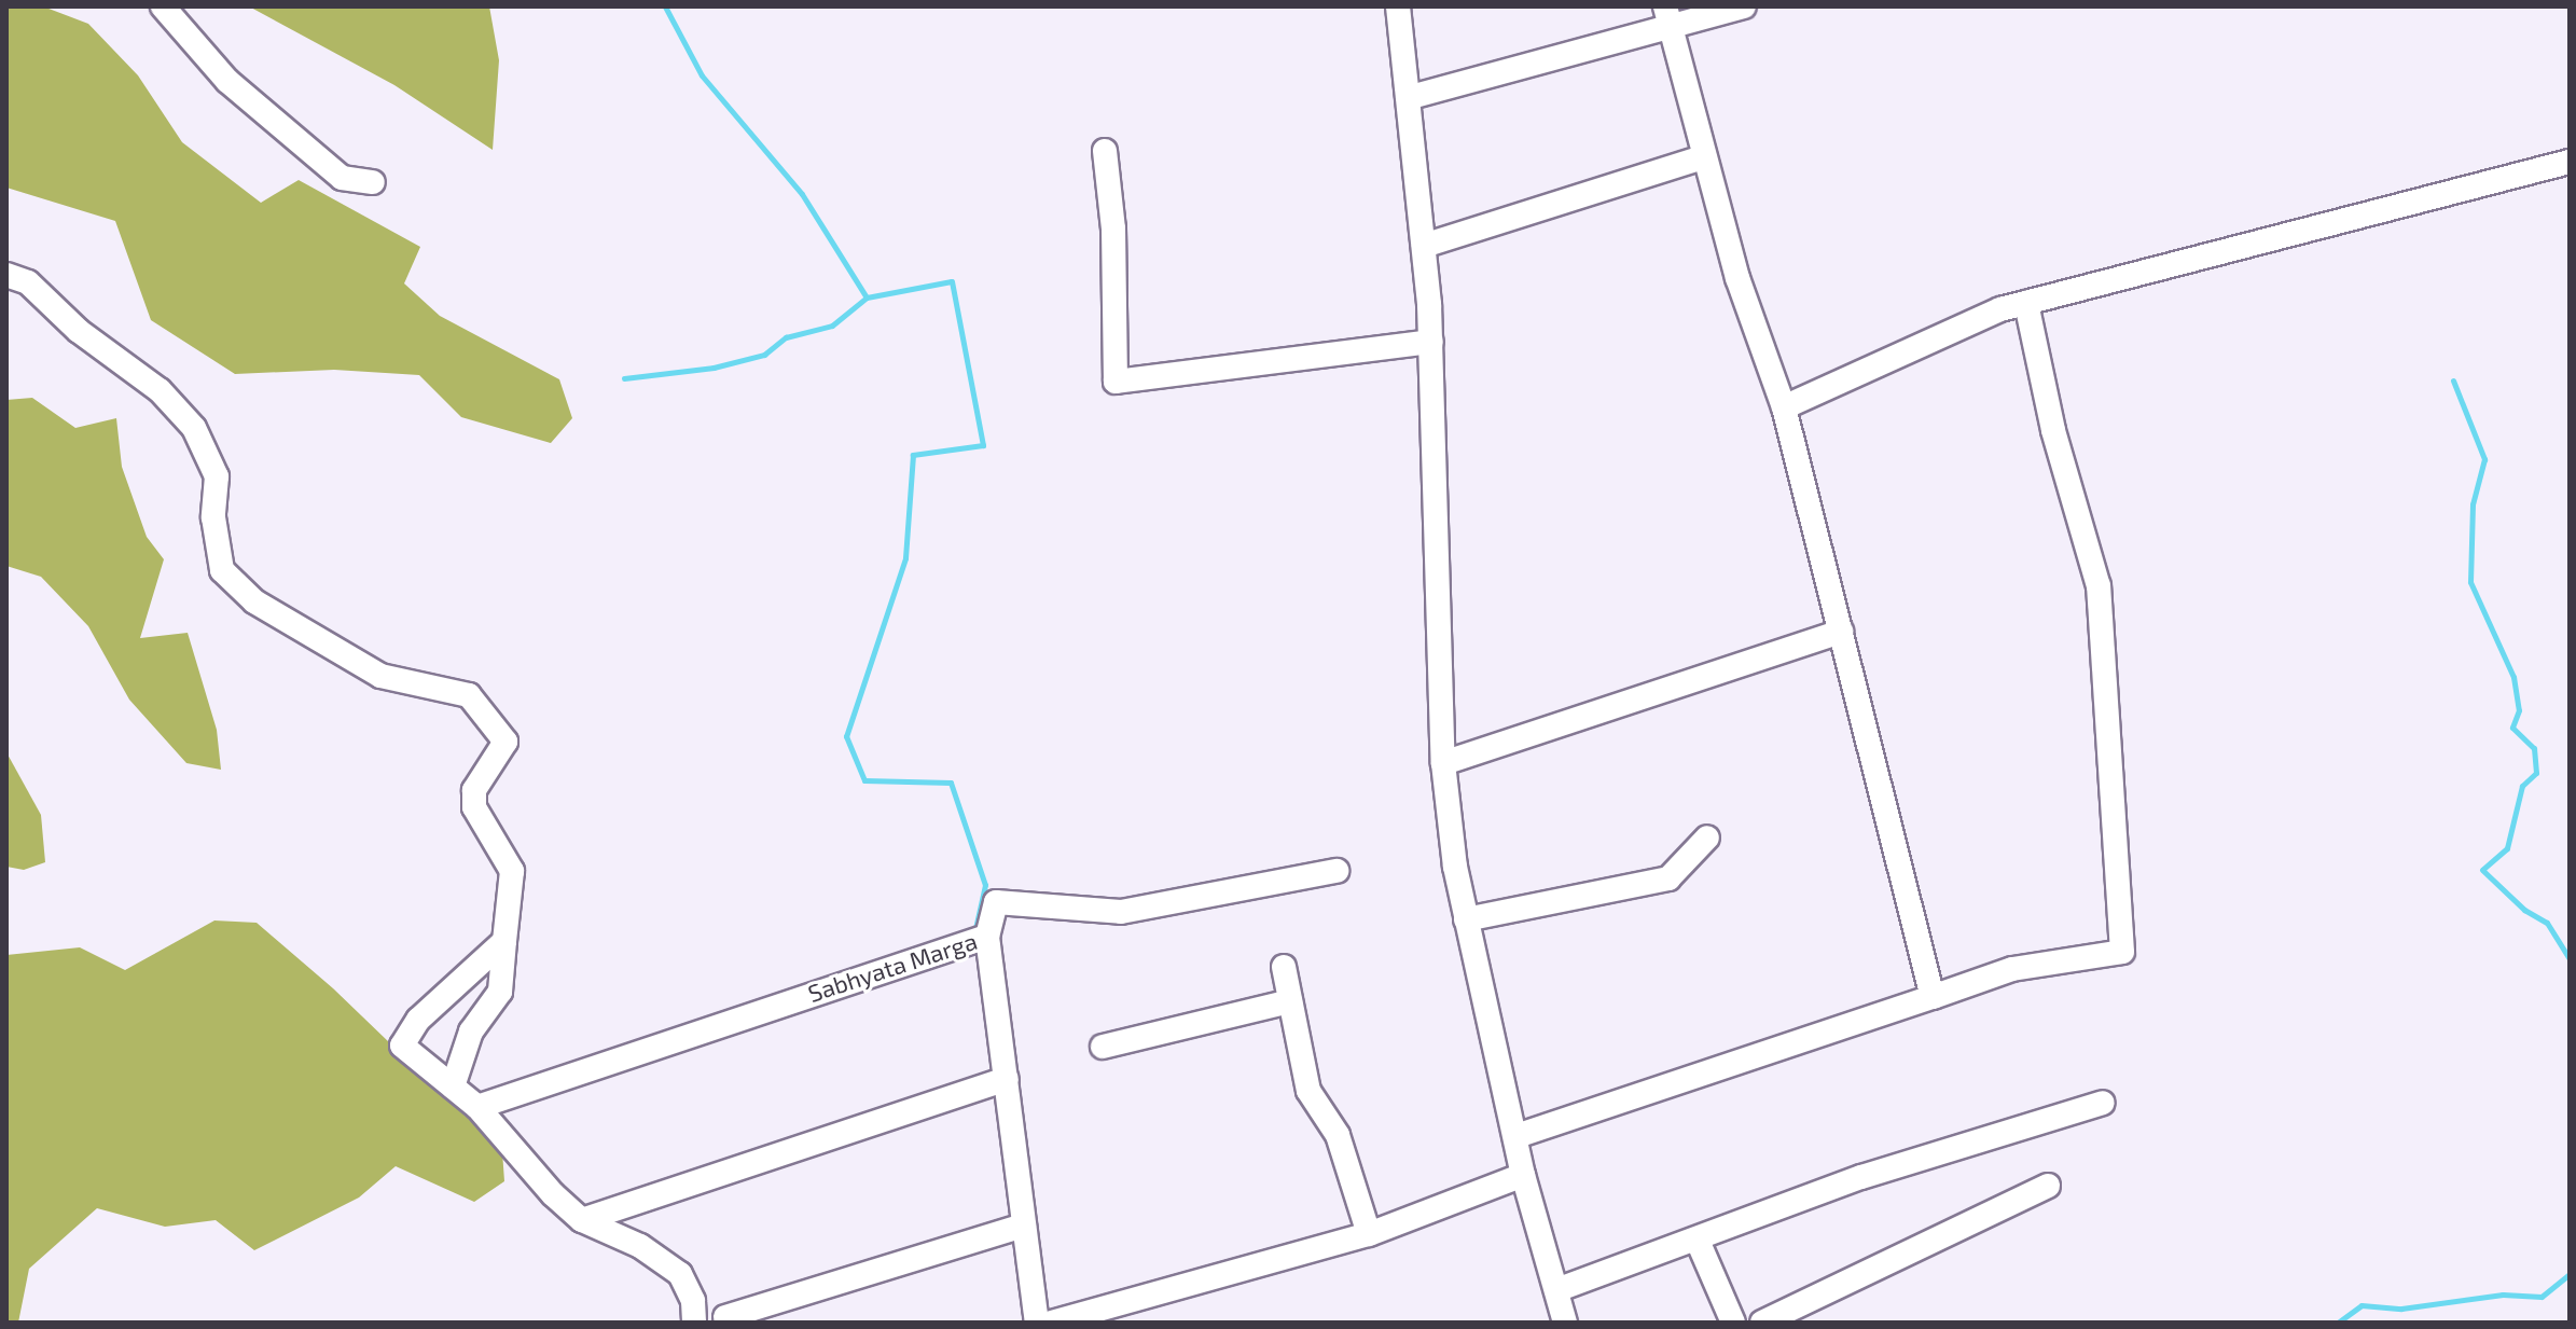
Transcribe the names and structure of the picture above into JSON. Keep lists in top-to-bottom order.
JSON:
{
  "streets": {
    "street": ["Sabhyata Marga"]
  }
}
